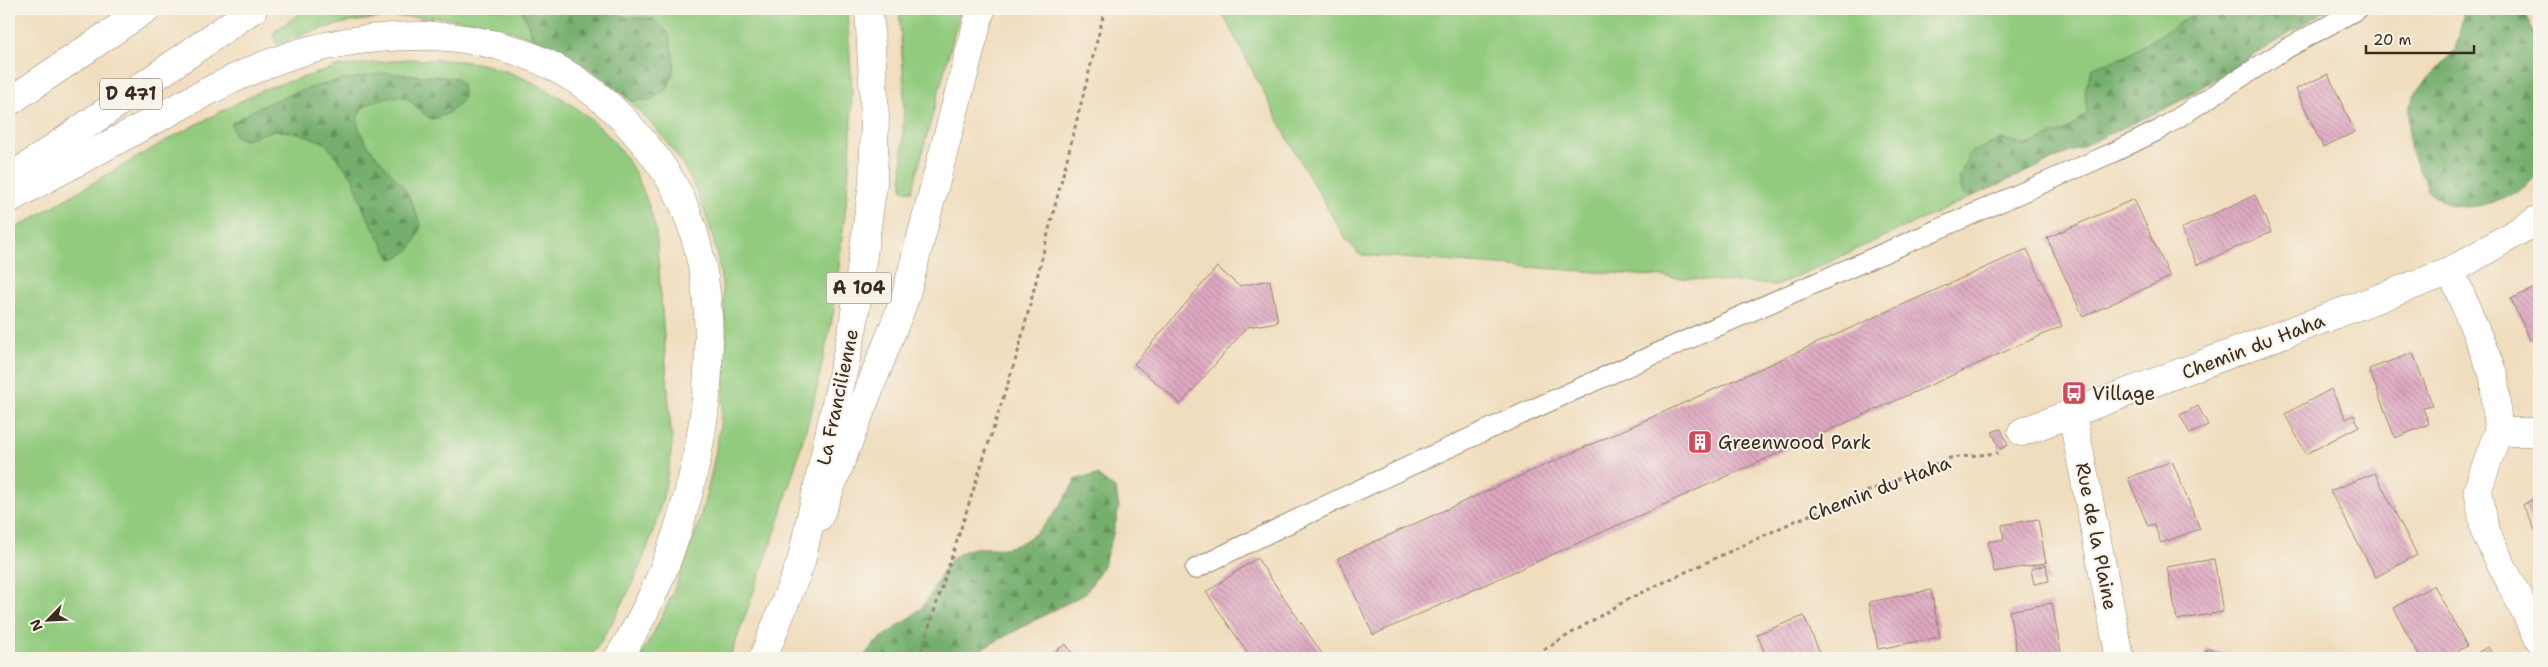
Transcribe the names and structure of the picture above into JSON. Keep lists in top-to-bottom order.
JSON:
{
  "streets": {
    "main road": [
      "D 471",
      "A 104",
      "Chemin du Haha",
      "La Francilienne",
      "Rue de la Plaine"
    ]
  },
  "crossings": [
    ["Chemin du Haha", "Rue de la Plaine"]
  ],
  "places": {
    "bus stop": ["Village"],
    "building": ["Greenwood Park"]
  },
  "scale_bar": "20 m",
  "north": "bottom left"
}
